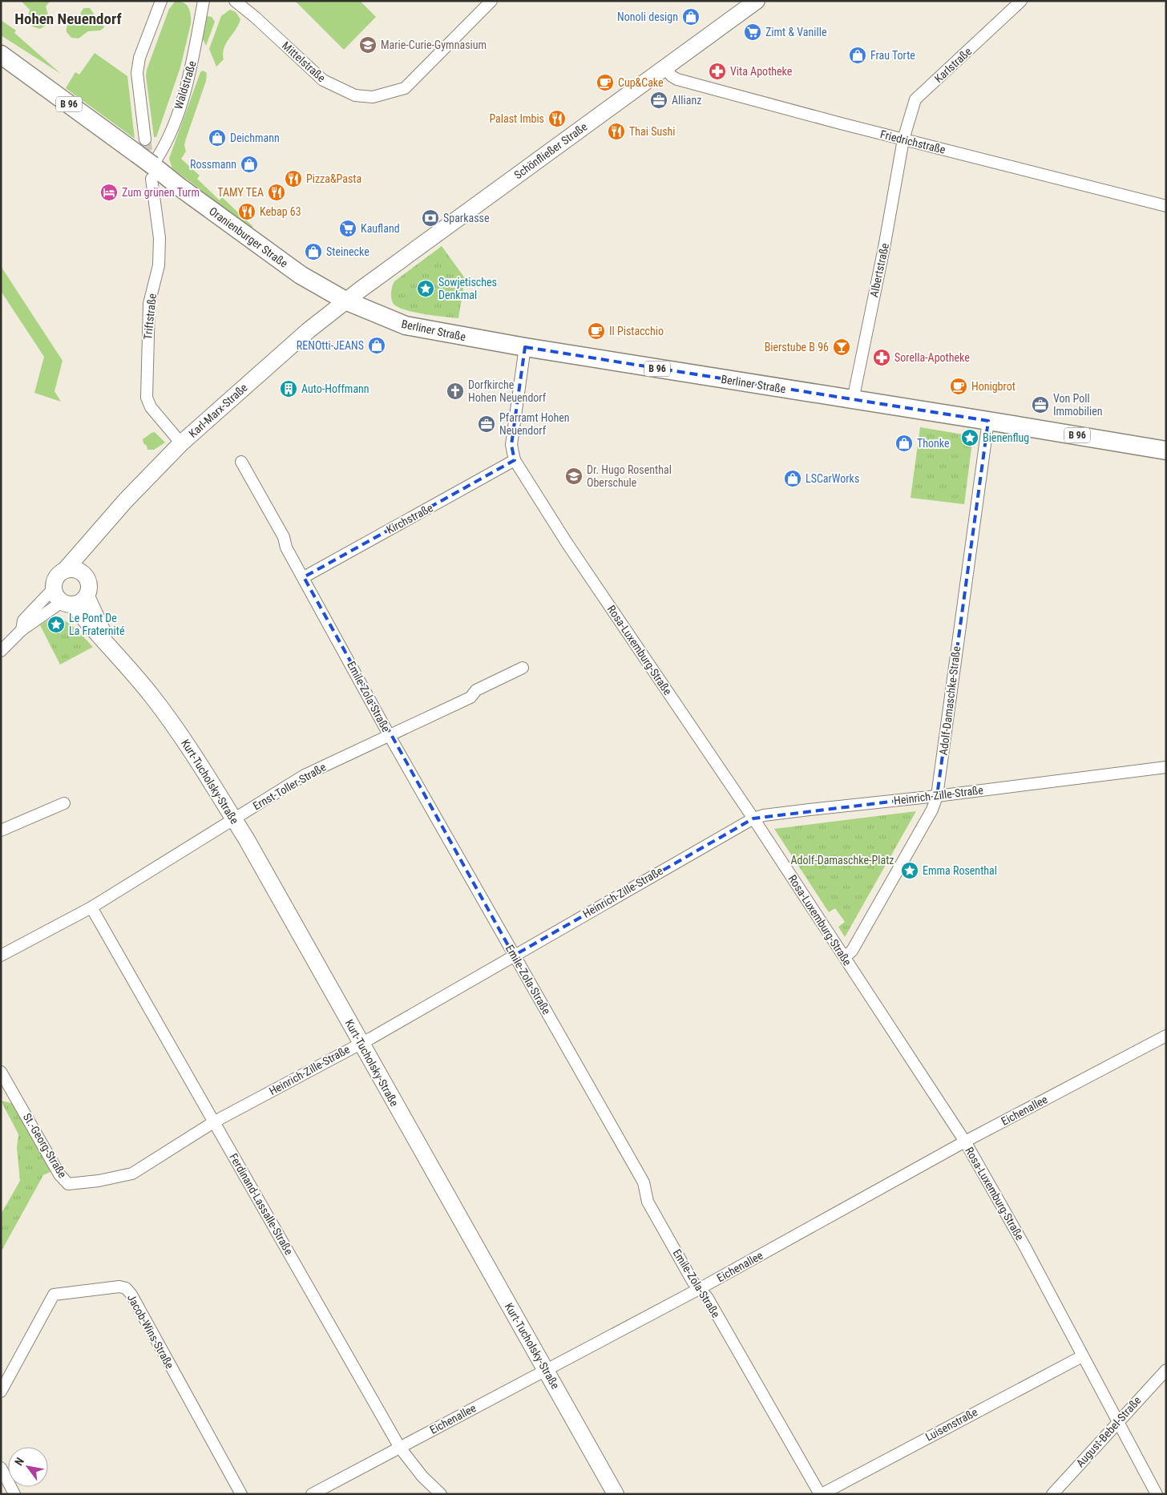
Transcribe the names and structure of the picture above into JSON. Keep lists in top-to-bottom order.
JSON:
{
  "streets": {
    "main road": [
      "B 96",
      "Schönfließer Straße",
      "Oranienburger Straße",
      "Berliner Straße",
      "Karl-Marx-Straße",
      "Kurt-Tucholsky-Straße"
    ],
    "street": [
      "Mittelstraße",
      "Karlstraße",
      "Waldstraße",
      "Friedrichstraße",
      "Albertstraße",
      "Triftstraße",
      "Kirchstraße",
      "Rosa-Luxemburg-Straße",
      "Emile-Zola-Straße",
      "Adolf-Damaschke-Straße",
      "Ernst-Toller-Straße",
      "Heinrich-Zille-Straße",
      "Eichenallee",
      "St.-Georg-Straße",
      "Ferdinand-Lassalle-Straße",
      "Jacob-Wins-Straße",
      "Luisenstraße",
      "August-Bebel-Straße"
    ]
  },
  "crossings": [
    ["Karlstraße", "Friedrichstraße"],
    ["Karlstraße", "Albertstraße"],
    ["Waldstraße", "Oranienburger Straße"],
    ["Waldstraße", "Triftstraße"],
    ["Friedrichstraße", "Schönfließer Straße"],
    ["Friedrichstraße", "Albertstraße"],
    ["Schönfließer Straße", "Oranienburger Straße"],
    ["Schönfließer Straße", "Berliner Straße"],
    ["Schönfließer Straße", "Karl-Marx-Straße"],
    ["Oranienburger Straße", "Triftstraße"],
    ["Oranienburger Straße", "Berliner Straße"],
    ["Oranienburger Straße", "Karl-Marx-Straße"],
    ["Albertstraße", "Berliner Straße"],
    ["Triftstraße", "Karl-Marx-Straße"],
    ["Berliner Straße", "Karl-Marx-Straße"],
    ["Berliner Straße", "Rosa-Luxemburg-Straße"],
    ["Berliner Straße", "Adolf-Damaschke-Straße"],
    ["Karl-Marx-Straße", "Kurt-Tucholsky-Straße"],
    ["Kirchstraße", "Rosa-Luxemburg-Straße"],
    ["Kirchstraße", "Emile-Zola-Straße"],
    ["Rosa-Luxemburg-Straße", "Adolf-Damaschke-Straße"],
    ["Rosa-Luxemburg-Straße", "Heinrich-Zille-Straße"],
    ["Rosa-Luxemburg-Straße", "Eichenallee"],
    ["Rosa-Luxemburg-Straße", "Luisenstraße"],
    ["Rosa-Luxemburg-Straße", "August-Bebel-Straße"],
    ["Emile-Zola-Straße", "Ernst-Toller-Straße"],
    ["Emile-Zola-Straße", "Heinrich-Zille-Straße"],
    ["Emile-Zola-Straße", "Eichenallee"],
    ["Emile-Zola-Straße", "Luisenstraße"],
    ["Adolf-Damaschke-Straße", "Heinrich-Zille-Straße"],
    ["Kurt-Tucholsky-Straße", "Ernst-Toller-Straße"],
    ["Kurt-Tucholsky-Straße", "Heinrich-Zille-Straße"],
    ["Kurt-Tucholsky-Straße", "Eichenallee"],
    ["Ernst-Toller-Straße", "Ferdinand-Lassalle-Straße"],
    ["Heinrich-Zille-Straße", "St.-Georg-Straße"],
    ["Heinrich-Zille-Straße", "Ferdinand-Lassalle-Straße"],
    ["Eichenallee", "Ferdinand-Lassalle-Straße"]
  ],
  "districts": ["Hohen Neuendorf"],
  "parks": ["Adolf-Damaschke-Platz"],
  "places": {
    "shop": [
      "Nonoli design",
      "Frau Torte",
      "Deichmann",
      "Rossmann",
      "Steinecke",
      "RENOtti-JEANS",
      "Thonke",
      "LSCarWorks"
    ],
    "supermarket": ["Zimt & Vanille", "Kaufland"],
    "school or university": ["Marie-Curie-Gymnasium", "Dr. Hugo Rosenthal Oberschule"],
    "pharmacy": ["Vita Apotheke", "Sorella-Apotheke"],
    "cafe": ["Cup&Cake", "Il Pistacchio", "Honigbrot"],
    "office": ["Allianz", "Von Poll Immobilien", "Pfarramt Hohen Neuendorf"],
    "restaurant": [
      "Palast Imbis",
      "Thai Sushi",
      "Pizza&Pasta",
      "TAMY TEA",
      "Kebap 63"
    ],
    "hotel": ["Zum grünen Turm"],
    "bank": ["Sparkasse"],
    "place": [
      "Sowjetisches Denkmal",
      "Bienenflug",
      "Le Pont De La Fraternité",
      "Emma Rosenthal"
    ],
    "bar": ["Bierstube B 96"],
    "building": ["Auto-Hoffmann"],
    "church": ["Dorfkirche Hohen Neuendorf"]
  },
  "north": "top left"
}
